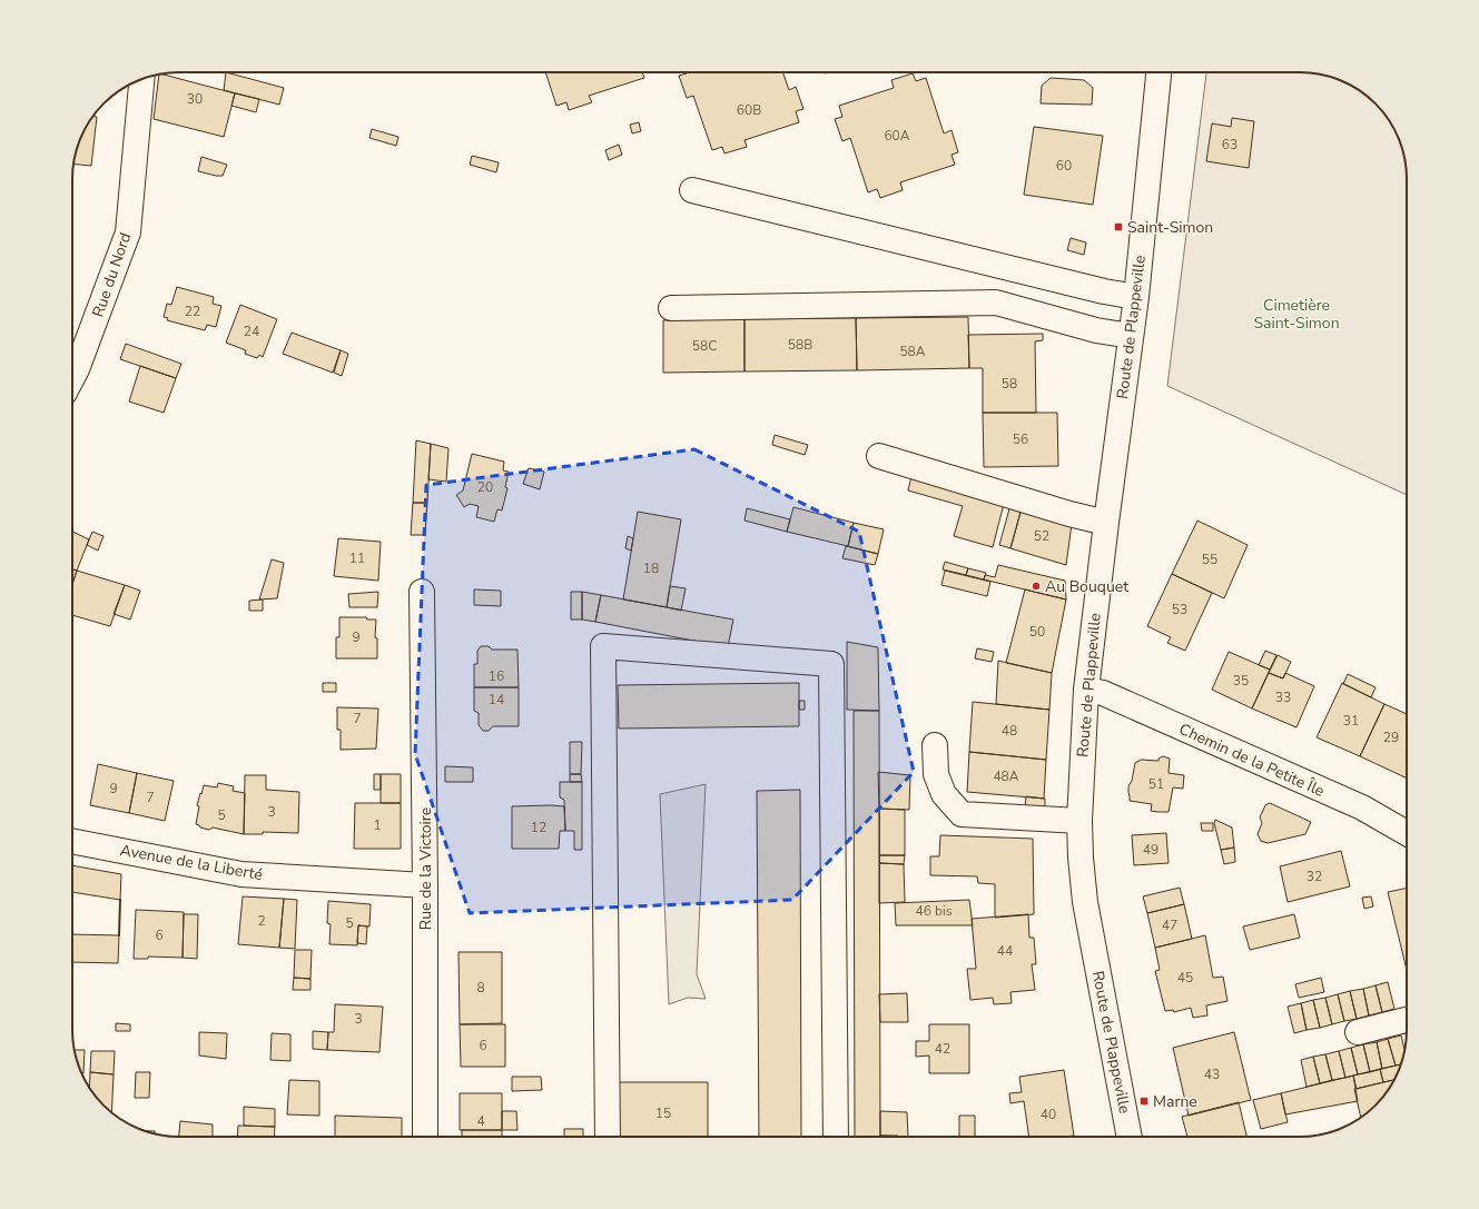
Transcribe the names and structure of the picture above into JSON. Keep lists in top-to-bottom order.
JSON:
{
  "streets": {
    "street": [
      "Rue du Nord",
      "Route de Plappeville",
      "Chemin de la Petite Île",
      "Avenue de la Liberté",
      "Rue de la Victoire"
    ]
  },
  "crossings": [
    ["Route de Plappeville", "Chemin de la Petite Île"],
    ["Avenue de la Liberté", "Rue de la Victoire"]
  ],
  "parks": ["Cimetière Saint-Simon"],
  "places": {
    "transit": ["Saint-Simon", "Marne"],
    "other": ["Au Bouquet"]
  },
  "house_numbers": [
    "30",
    "60B",
    "60A",
    "63",
    "60",
    "22",
    "24",
    "58B",
    "58C",
    "58A",
    "58",
    "56",
    "20",
    "52",
    "11",
    "55",
    "18",
    "53",
    "50",
    "9",
    "16",
    "35",
    "33",
    "14",
    "7",
    "31",
    "48",
    "29",
    "48A",
    "51",
    "9",
    "7",
    "3",
    "5",
    "1",
    "12",
    "49",
    "32",
    "46 bis",
    "2",
    "5",
    "47",
    "6",
    "44",
    "45",
    "8",
    "3",
    "6",
    "42",
    "43",
    "15",
    "40",
    "4"
  ]
}
